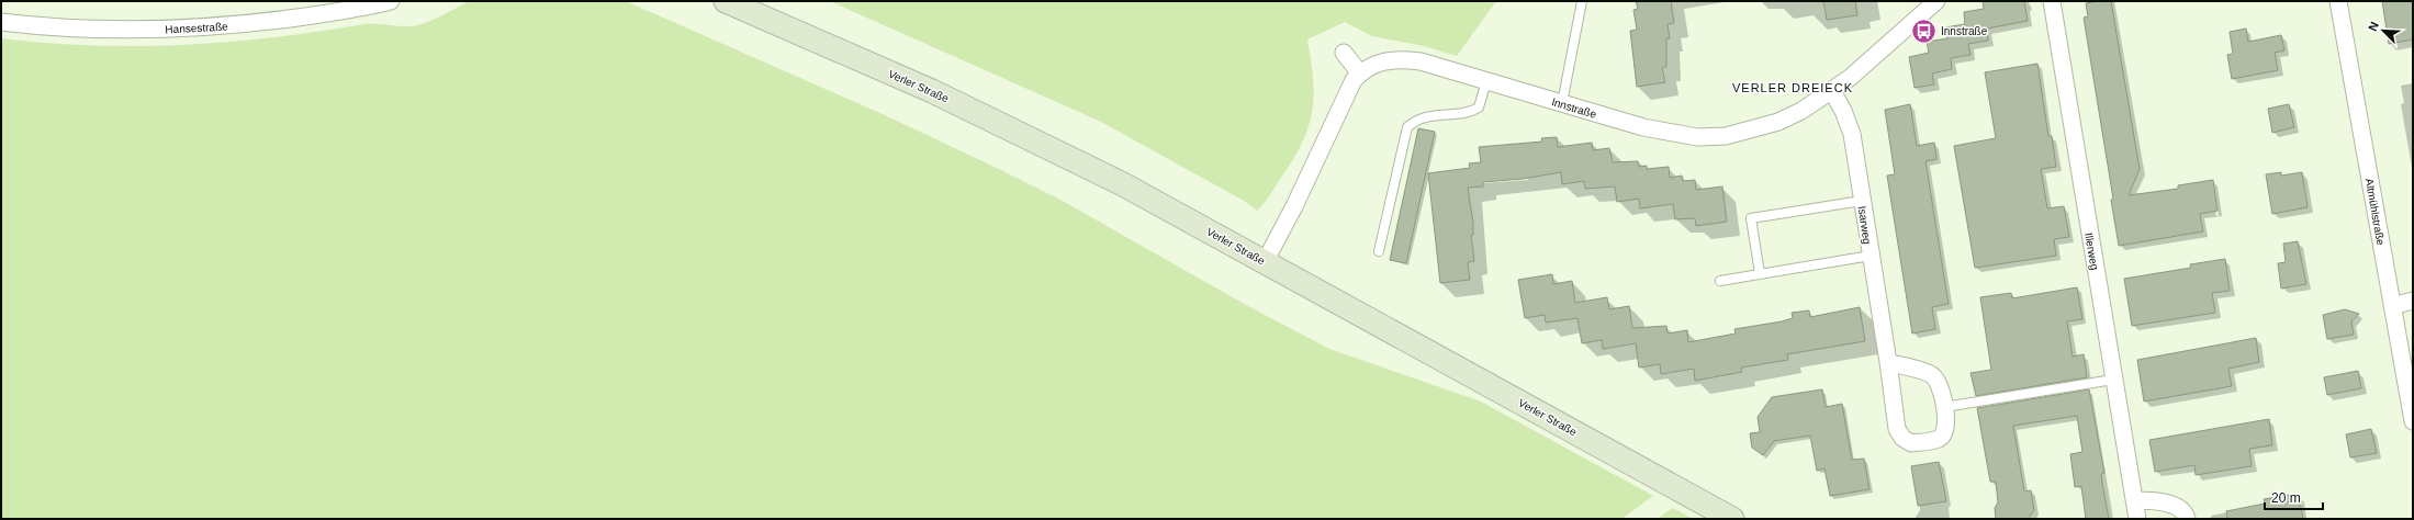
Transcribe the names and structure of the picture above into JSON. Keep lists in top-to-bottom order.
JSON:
{
  "streets": {
    "main road": ["Verler Straße"],
    "street": [
      "Hansestraße",
      "Innstraße",
      "Altmühlstraße",
      "Isarweg",
      "Illerweg"
    ]
  },
  "crossings": [
    ["Verler Straße", "Innstraße"],
    ["Innstraße", "Isarweg"]
  ],
  "districts": ["VERLER DREIECK"],
  "places": {
    "bus stop": ["Innstraße"]
  },
  "scale_bar": "20 m",
  "north": "top left"
}
